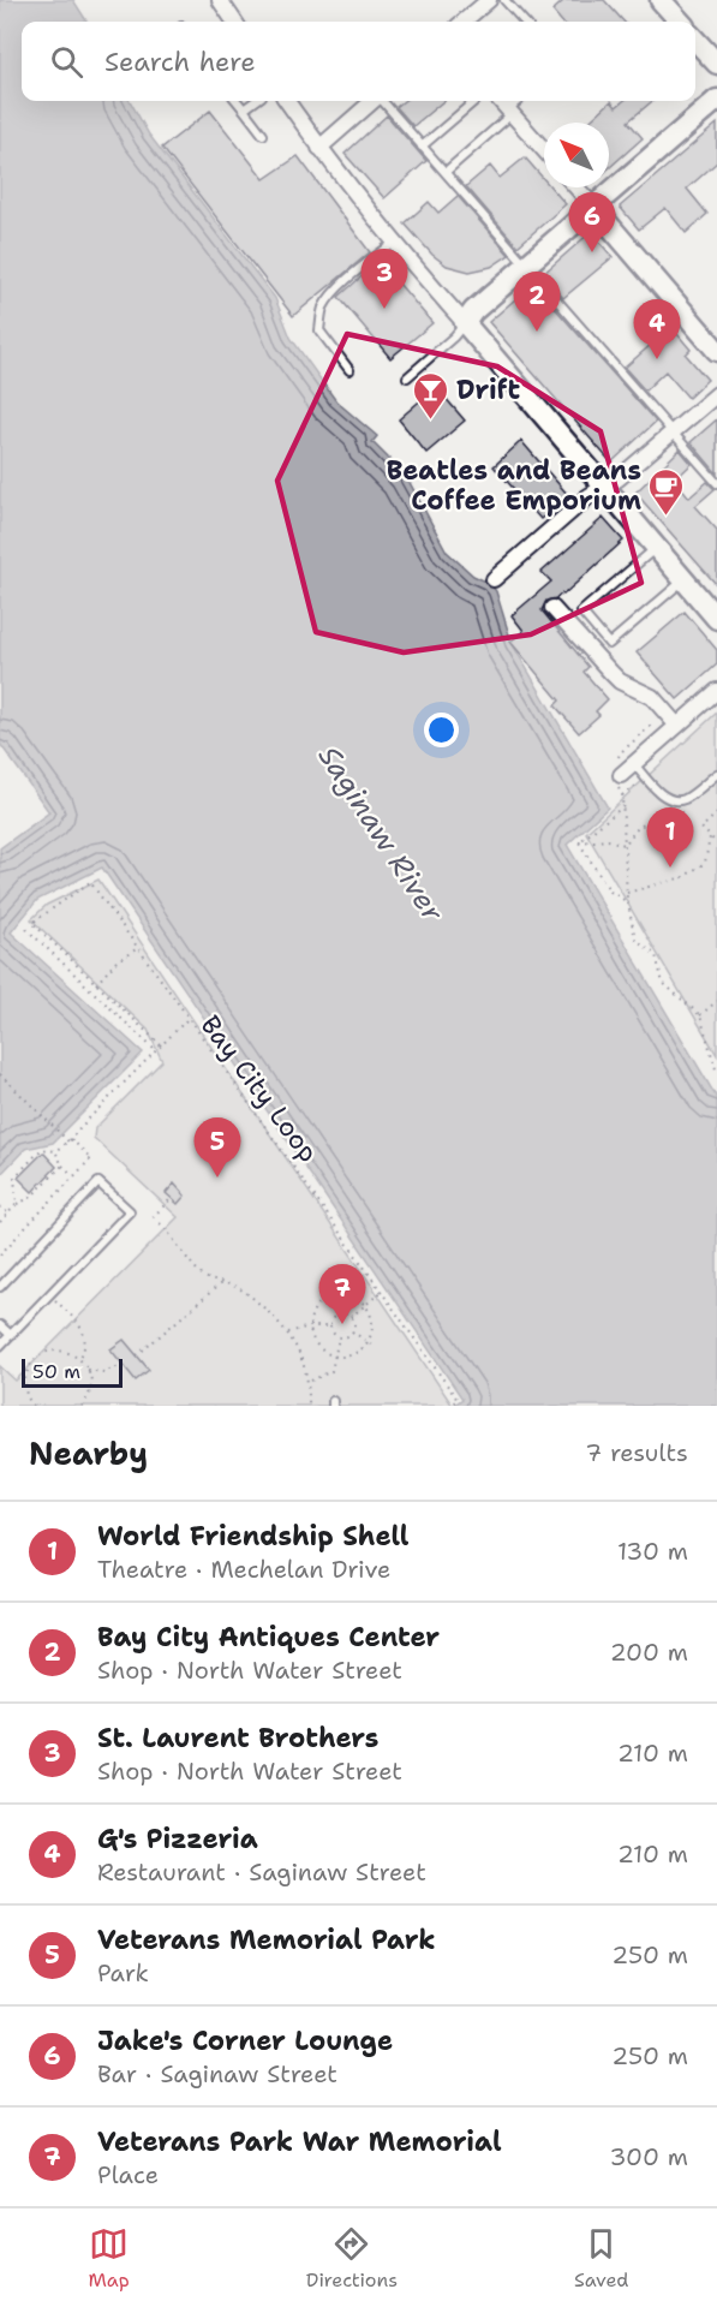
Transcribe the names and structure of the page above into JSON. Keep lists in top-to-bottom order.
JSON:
{
  "streets": {
    "path": ["Bay City Loop"]
  },
  "water": ["Saginaw River"],
  "places": {
    "bar": ["Drift"],
    "cafe": ["Beatles and Beans Coffee Emporium"]
  },
  "scale_bar": "50 m",
  "north": "top left",
  "page": {
    "search": "Search here",
    "pins": [
      "6",
      "3",
      "2",
      "4",
      "1",
      "5",
      "7"
    ],
    "scale": "50 m",
    "heading": ["Nearby", "7 results"],
    "list": [
      {
        "mark": "1",
        "name": "World Friendship Shell",
        "note": "Theatre · Mechelan Drive",
        "value": "130 m"
      },
      {
        "mark": "2",
        "name": "Bay City Antiques Center",
        "note": "Shop · North Water Street",
        "value": "200 m"
      },
      {
        "mark": "3",
        "name": "St. Laurent Brothers",
        "note": "Shop · North Water Street",
        "value": "210 m"
      },
      {
        "mark": "4",
        "name": "G's Pizzeria",
        "note": "Restaurant · Saginaw Street",
        "value": "210 m"
      },
      {
        "mark": "5",
        "name": "Veterans Memorial Park",
        "note": "Park",
        "value": "250 m"
      },
      {
        "mark": "6",
        "name": "Jake's Corner Lounge",
        "note": "Bar · Saginaw Street",
        "value": "250 m"
      },
      {
        "mark": "7",
        "name": "Veterans Park War Memorial",
        "note": "Place",
        "value": "300 m"
      }
    ],
    "nav": ["Map", "Directions", "Saved"]
  }
}
